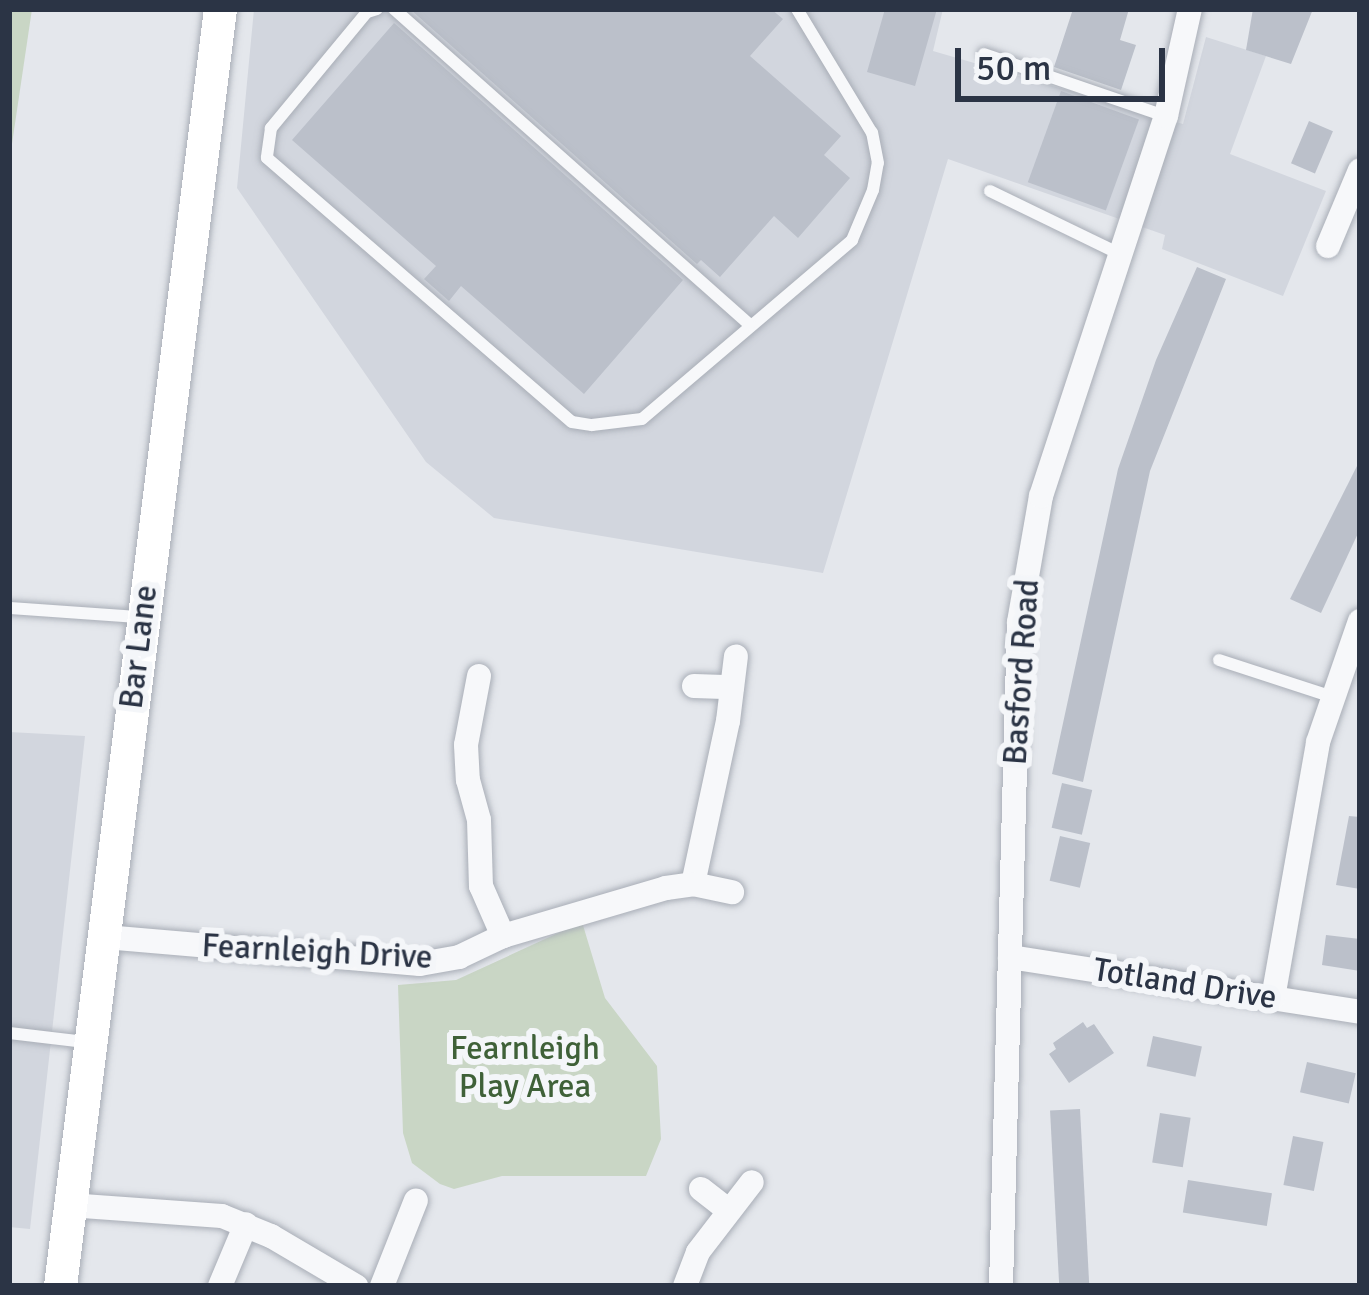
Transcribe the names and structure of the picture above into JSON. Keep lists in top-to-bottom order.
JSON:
{
  "streets": {
    "street": [
      "Bar Lane",
      "Basford Road",
      "Fearnleigh Drive",
      "Totland Drive"
    ]
  },
  "crossings": [
    ["Bar Lane", "Fearnleigh Drive"],
    ["Basford Road", "Totland Drive"]
  ],
  "parks": ["Fearnleigh Play Area"],
  "scale_bar": "50 m"
}
